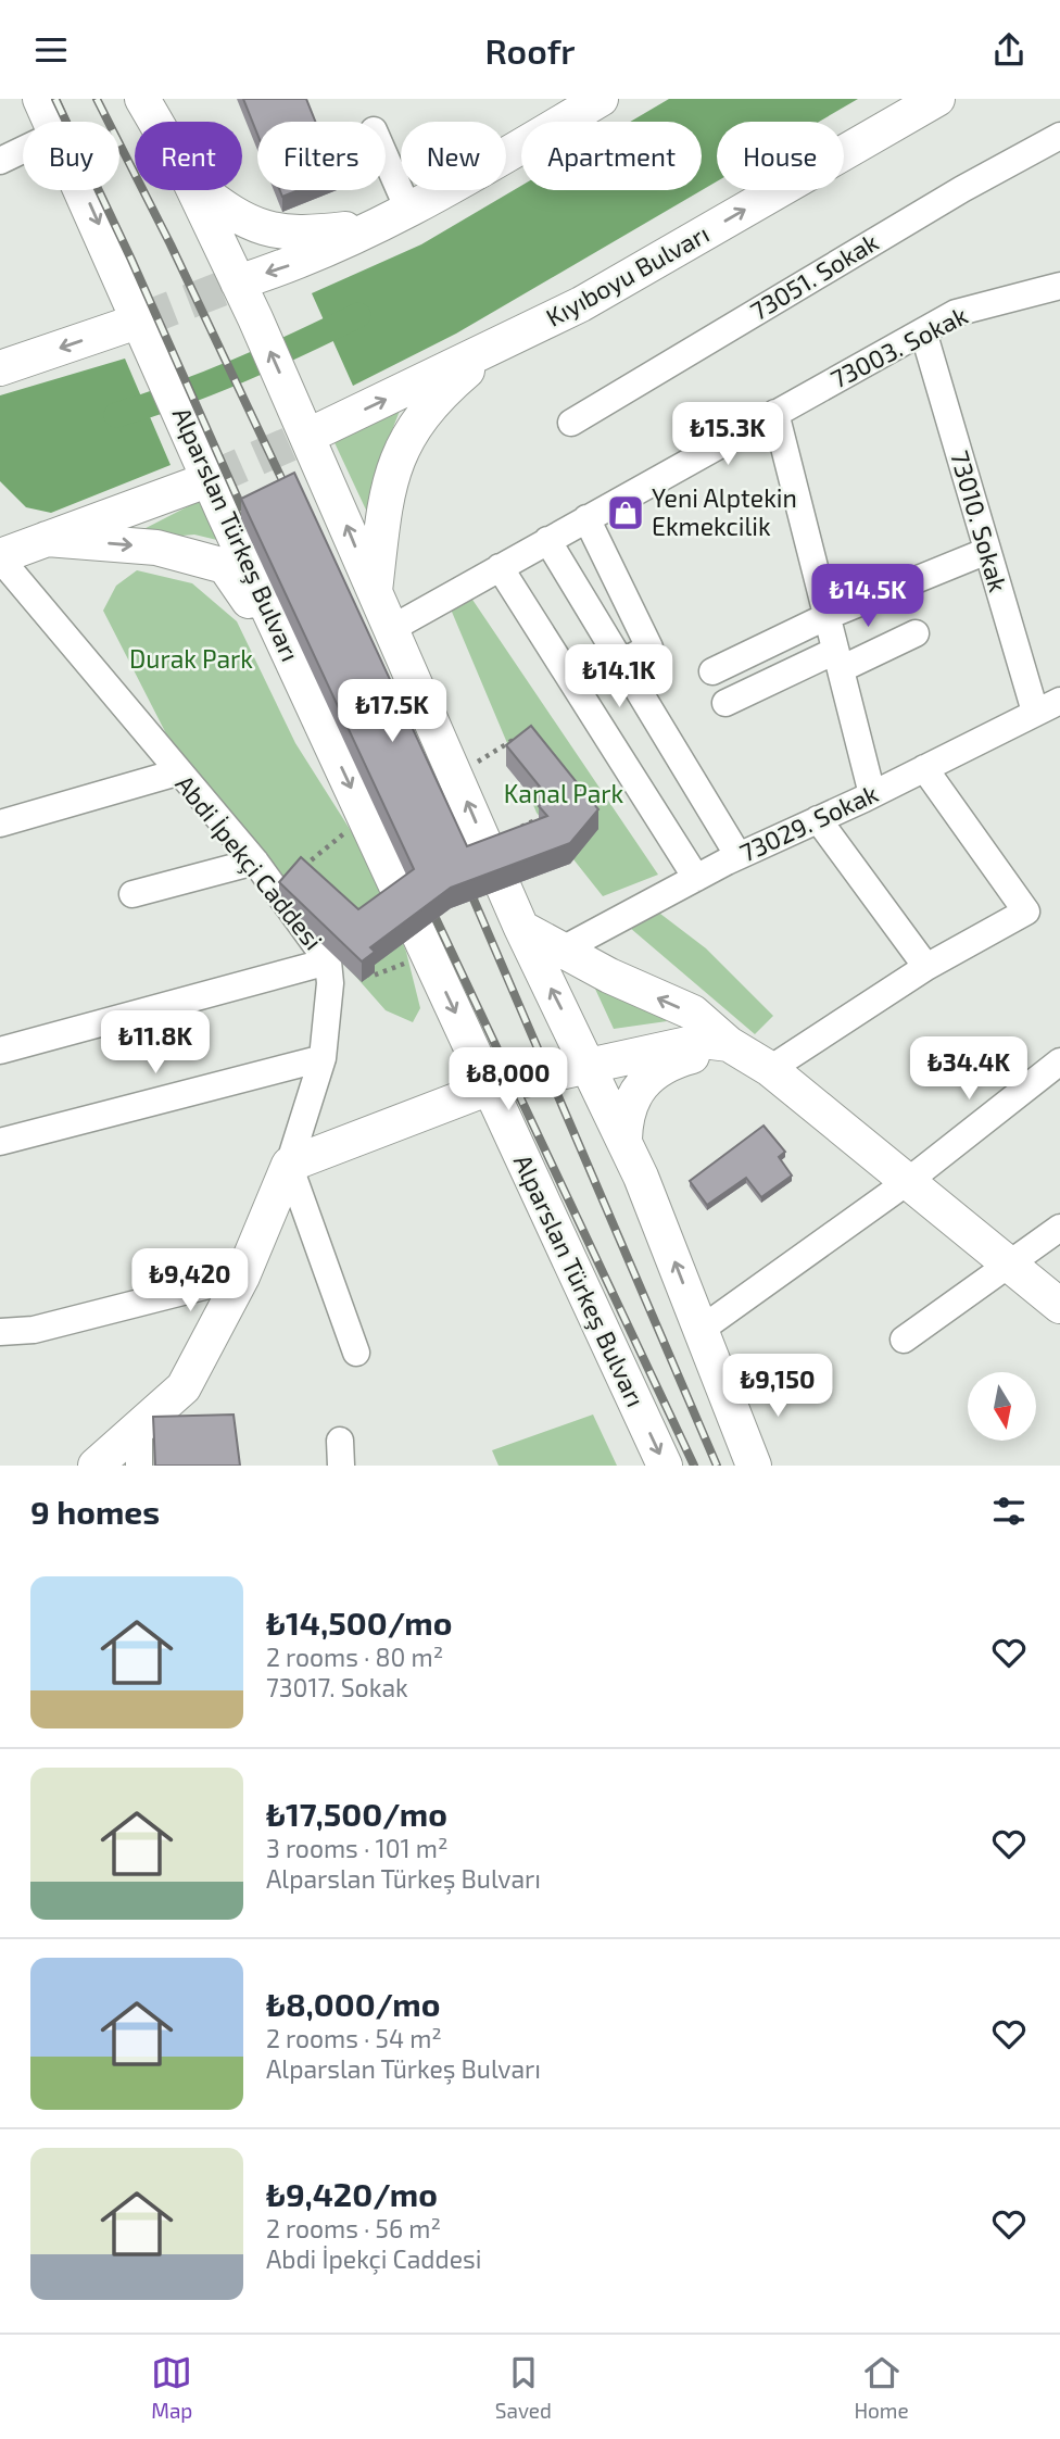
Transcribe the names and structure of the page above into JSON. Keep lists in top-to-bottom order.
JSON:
{
  "streets": {
    "main road": ["Kıyıboyu Bulvarı", "Alparslan Türkeş Bulvarı", "Abdi İpekçi Caddesi"],
    "street": [
      "73051. Sokak",
      "73003. Sokak",
      "73010. Sokak",
      "73029. Sokak"
    ]
  },
  "crossings": [
    ["73003. Sokak", "73010. Sokak"],
    ["73010. Sokak", "73029. Sokak"]
  ],
  "parks": ["Durak Park", "Kanal Park"],
  "places": {
    "shop": ["Yeni Alptekin Ekmekcilik"]
  },
  "north": "bottom",
  "page": {
    "header": "Roofr",
    "chip": [
      "Buy",
      "Rent",
      "Filters",
      "New",
      "Apartment",
      "House"
    ],
    "price": [
      "₺15.3K",
      "₺14.5K",
      "₺14.1K",
      "₺17.5K",
      "₺11.8K",
      "₺34.4K",
      "₺8,000",
      "₺9,420",
      "₺9,150"
    ],
    "heading": "9 homes",
    "list": [
      {
        "name": "₺14,500/mo",
        "note": "2 rooms · 80 m² · 73017. Sokak"
      },
      {
        "name": "₺17,500/mo",
        "note": "3 rooms · 101 m² · Alparslan Türkeş Bulvarı"
      },
      {
        "name": "₺8,000/mo",
        "note": "2 rooms · 54 m² · Alparslan Türkeş Bulvarı"
      },
      {
        "name": "₺9,420/mo",
        "note": "2 rooms · 56 m² · Abdi İpekçi Caddesi"
      }
    ],
    "tabs": ["Map", "Saved", "Home"]
  }
}
